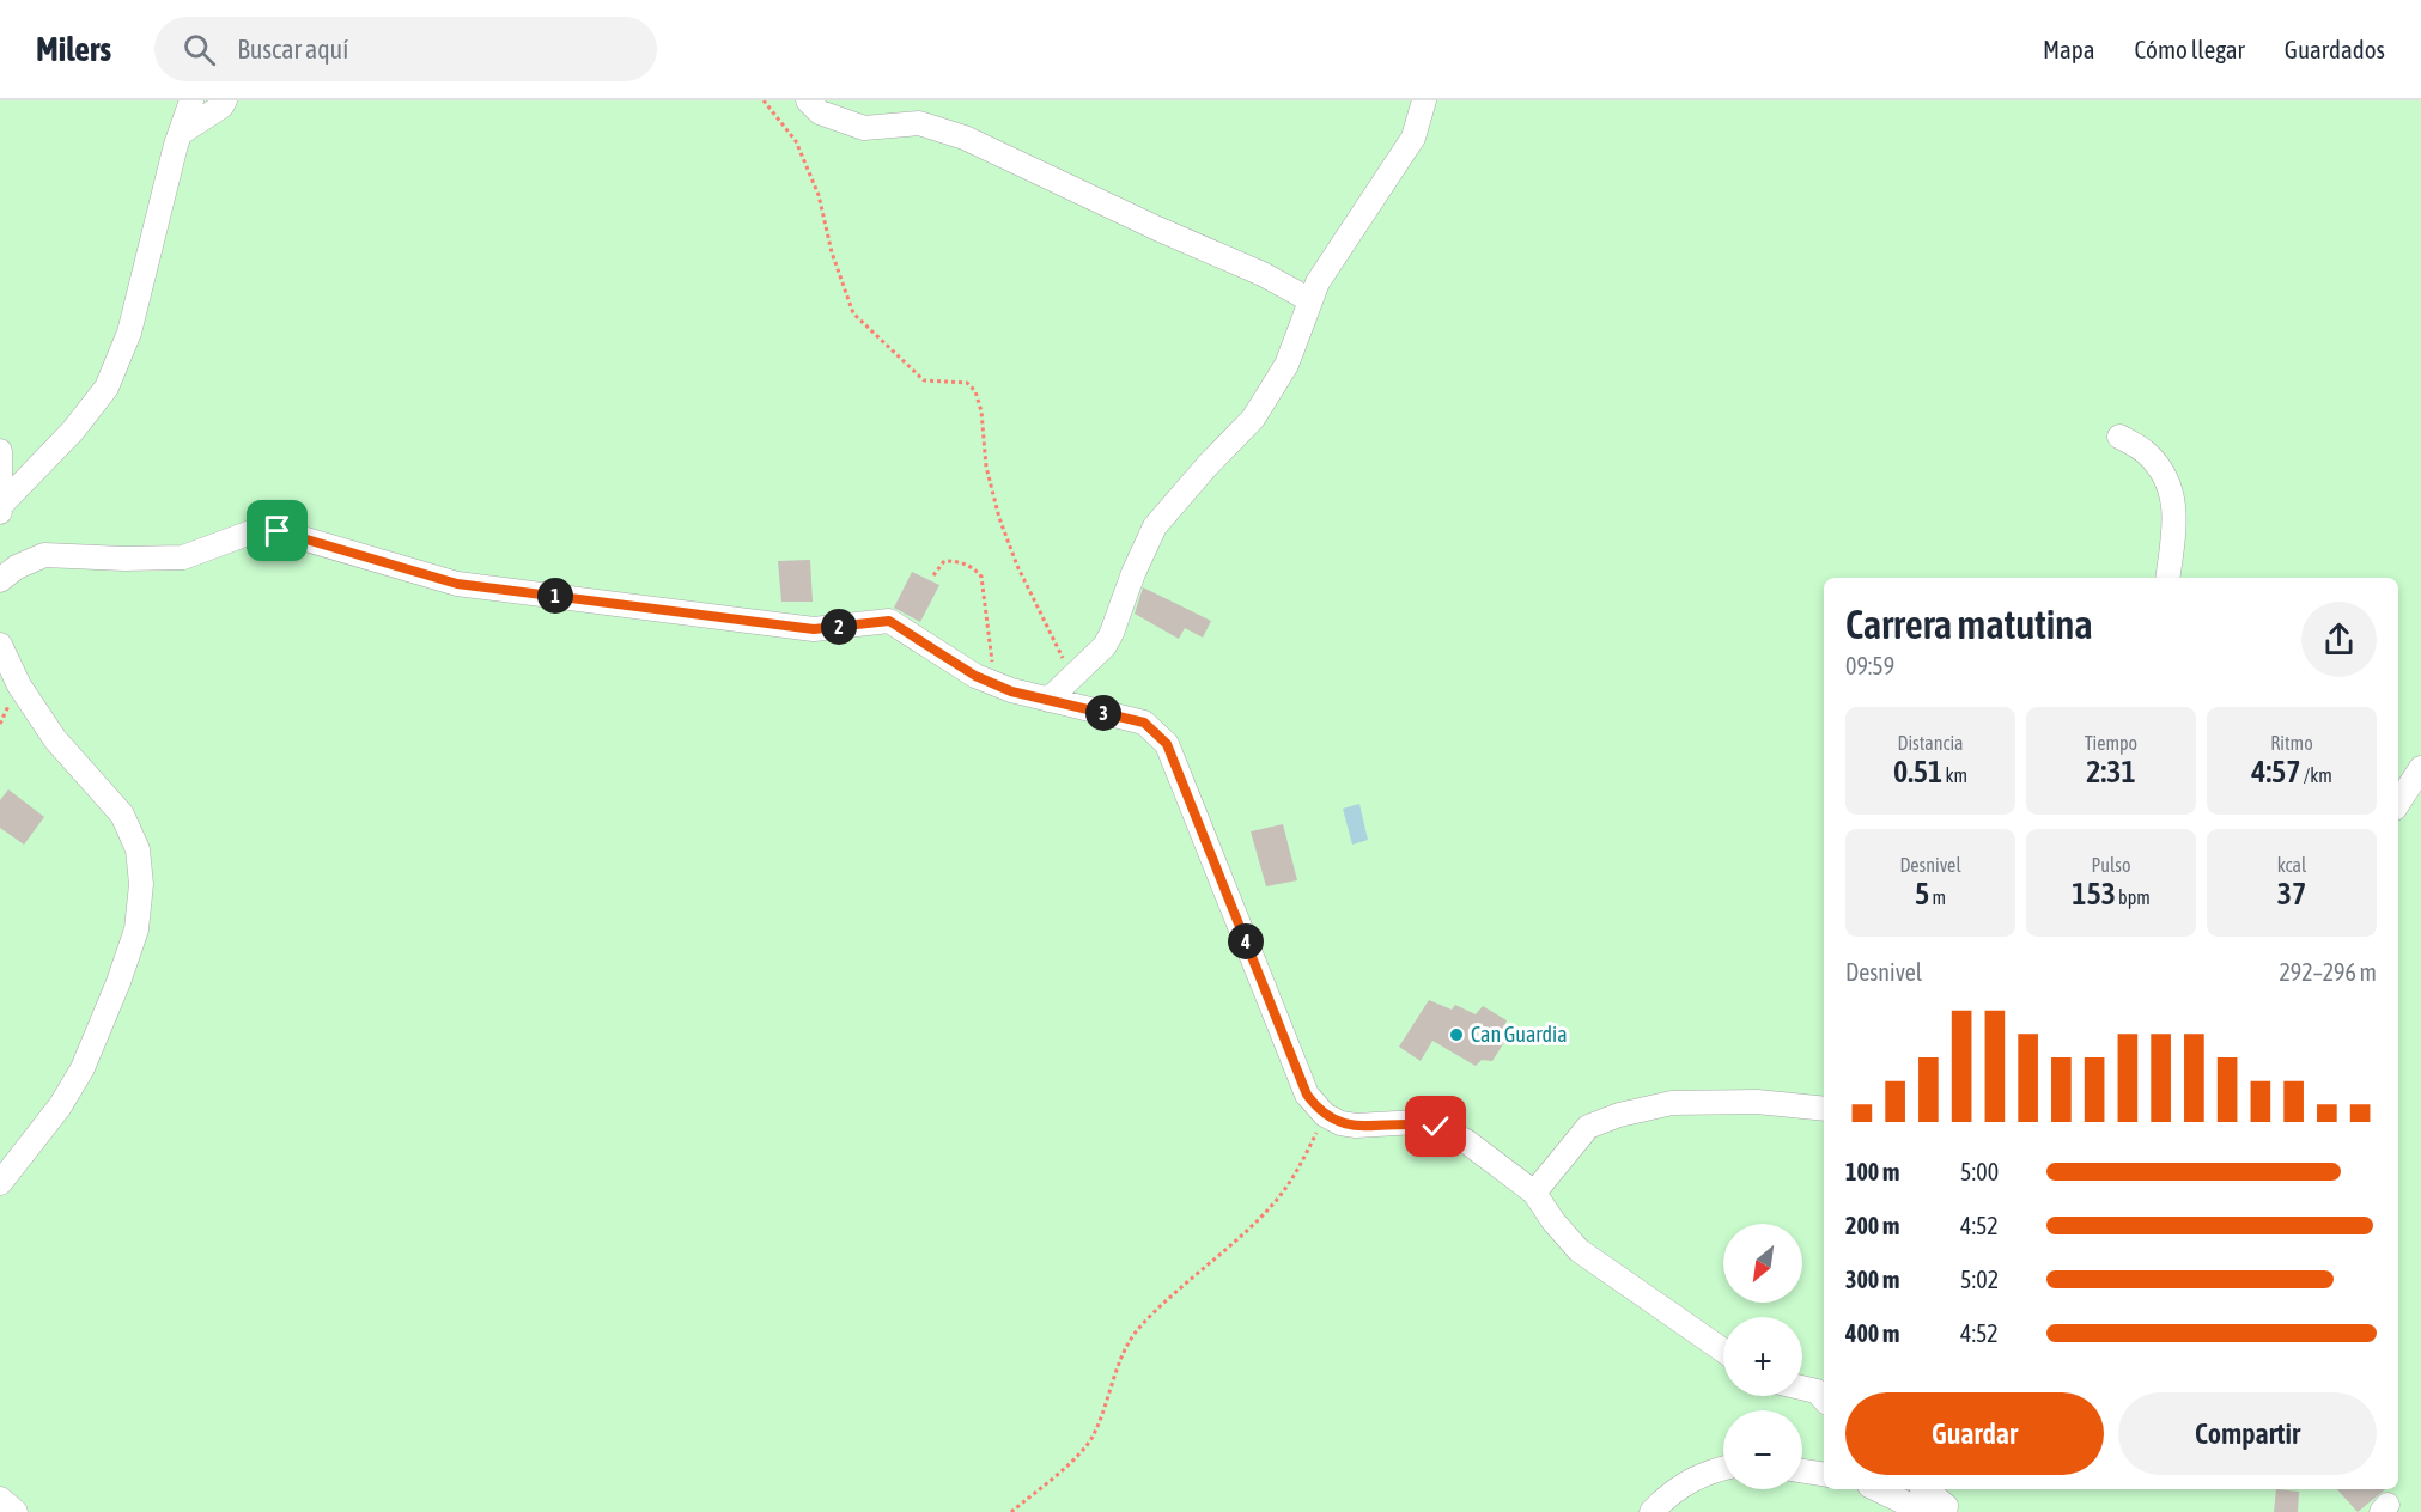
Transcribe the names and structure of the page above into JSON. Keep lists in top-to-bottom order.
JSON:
{
  "places": ["Can Guardia"],
  "north": "bottom left",
  "page": {
    "header": "Milers",
    "search": "Buscar aquí",
    "nav": ["Mapa", "Cómo llegar", "Guardados"],
    "pins": [
      "1",
      "2",
      "3",
      "4"
    ],
    "heading": ["Carrera matutina", "09:59"],
    "stats": [
      ["Distancia", "0.51 km"],
      ["Tiempo", "2:31"],
      ["Ritmo", "4:57 /km"],
      ["Desnivel", "5 m"],
      ["Pulso", "153 bpm"],
      ["kcal", "37"]
    ],
    "chart": ["Desnivel", "292–296 m"],
    "list": [
      {
        "name": "100 m",
        "note": "5:00"
      },
      {
        "name": "200 m",
        "note": "4:52"
      },
      {
        "name": "300 m",
        "note": "5:02"
      },
      {
        "name": "400 m",
        "note": "4:52"
      }
    ],
    "map_buttons": ["+", "−"],
    "buttons": ["Guardar", "Compartir"]
  }
}
